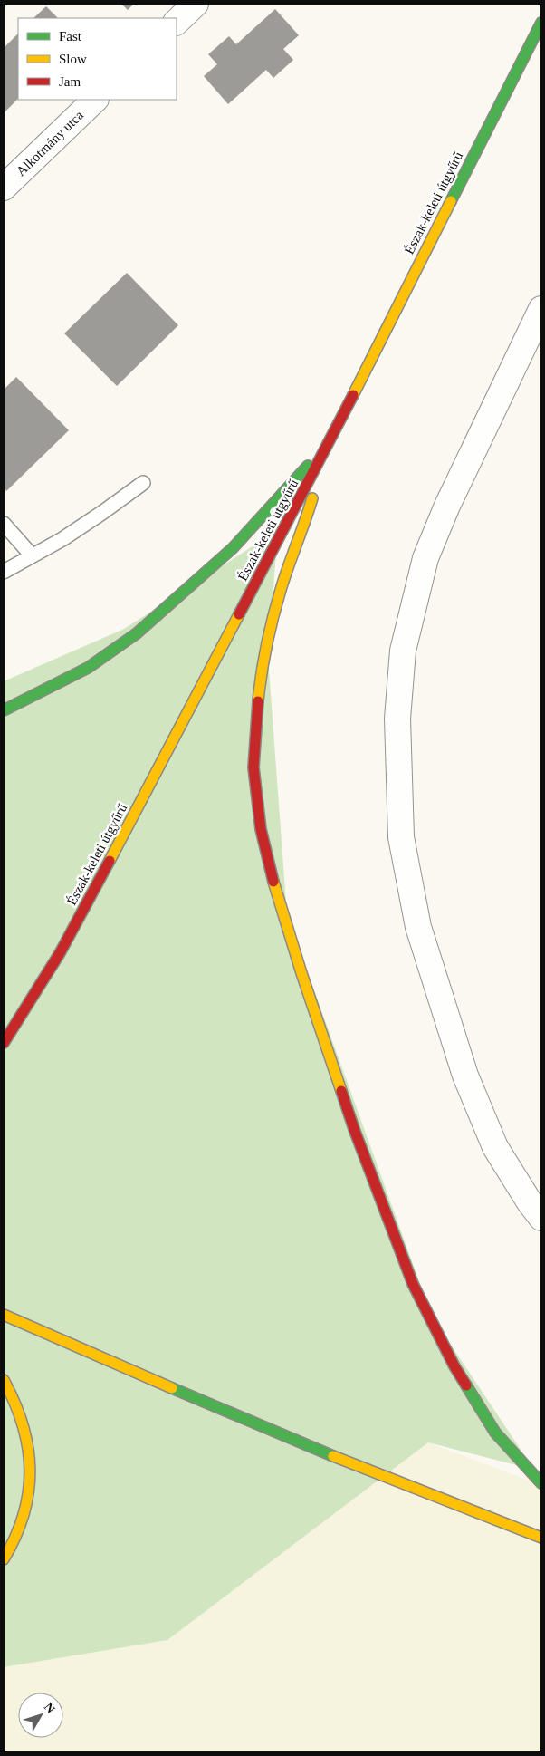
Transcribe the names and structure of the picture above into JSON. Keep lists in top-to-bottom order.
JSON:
{
  "streets": {
    "main road": ["Észak-keleti útgyűrű"],
    "street": ["Alkotmány utca"]
  },
  "legend": ["Fast", "Slow", "Jam"],
  "north": "top right"
}
